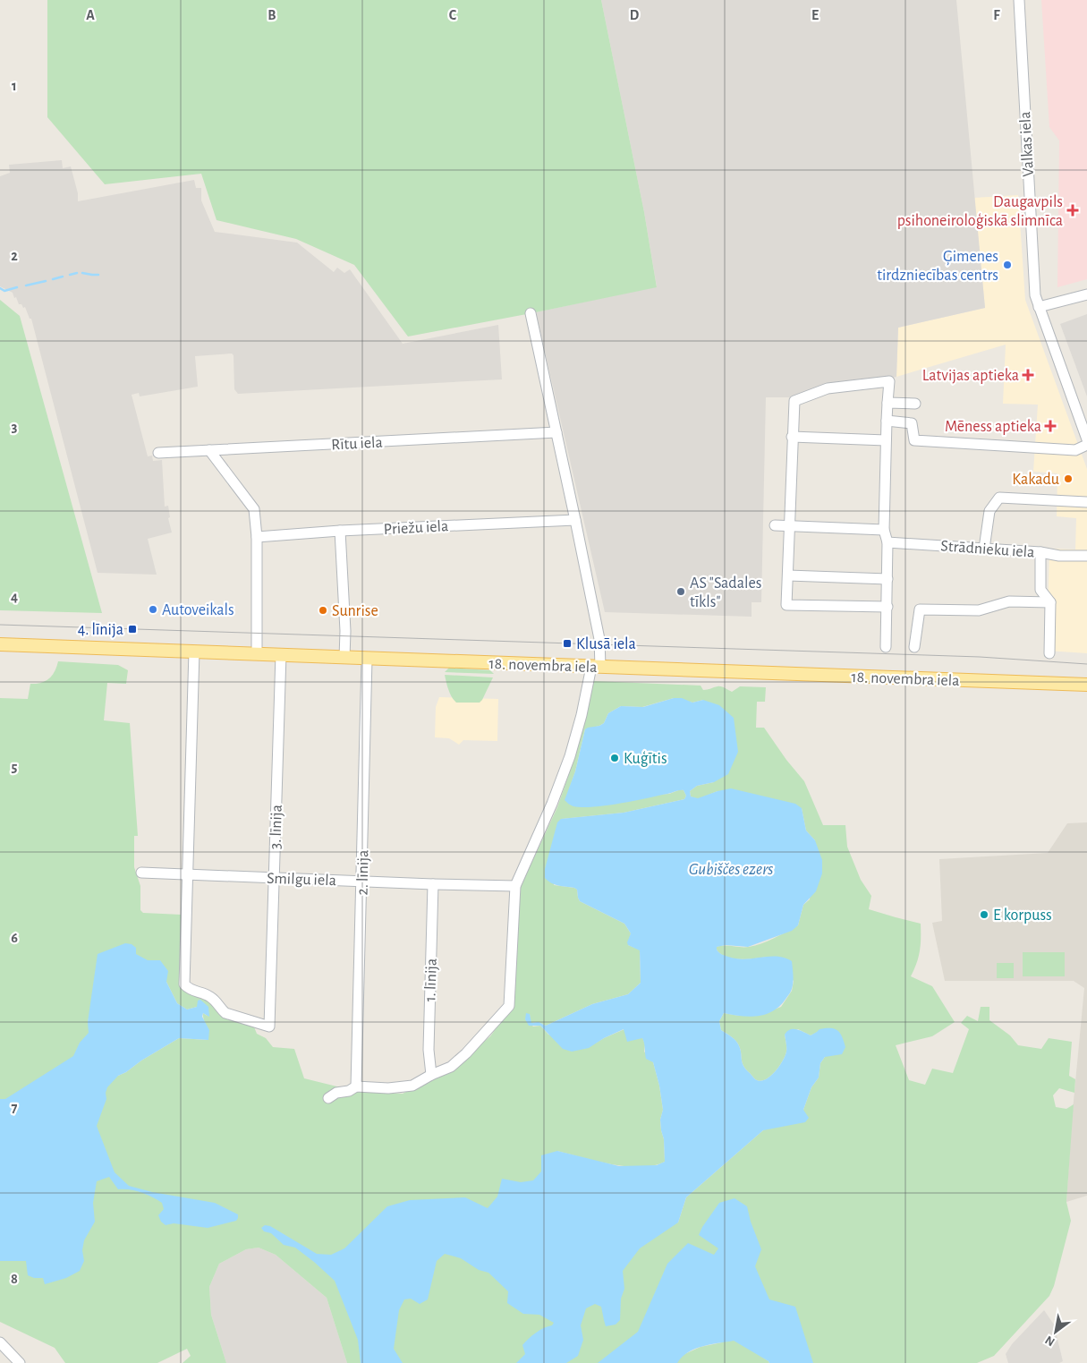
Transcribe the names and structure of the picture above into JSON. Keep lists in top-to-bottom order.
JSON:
{
  "streets": {
    "main road": ["18. novembra iela"],
    "street": [
      "Valkas iela",
      "Rītu iela",
      "Priežu iela",
      "Strādnieku iela",
      "3. līnija",
      "2. līnija",
      "Smilgu iela",
      "1. līnija"
    ]
  },
  "crossings": [
    ["18. novembra iela", "3. līnija"],
    ["18. novembra iela", "2. līnija"],
    ["3. līnija", "Smilgu iela"],
    ["2. līnija", "Smilgu iela"],
    ["Smilgu iela", "1. līnija"]
  ],
  "water": ["Gubiščes ezers"],
  "places": {
    "health": ["Daugavpils psihoneiroloģiskā slimnīca", "Latvijas aptieka", "Mēness aptieka"],
    "other": [
      "Ģimenes tirdzniecības centrs",
      "Kakadu",
      "AS \"Sadales tīkls\"",
      "Autoveikals",
      "Sunrise",
      "Kuģītis",
      "E korpuss"
    ],
    "transit": ["4. līnija", "Klusā iela"]
  },
  "north": "bottom left",
  "grid": {
    "columns": [
      "A",
      "B",
      "C",
      "D",
      "E",
      "F"
    ],
    "rows": [
      "1",
      "2",
      "3",
      "4",
      "5",
      "6",
      "7",
      "8"
    ]
  }
}
